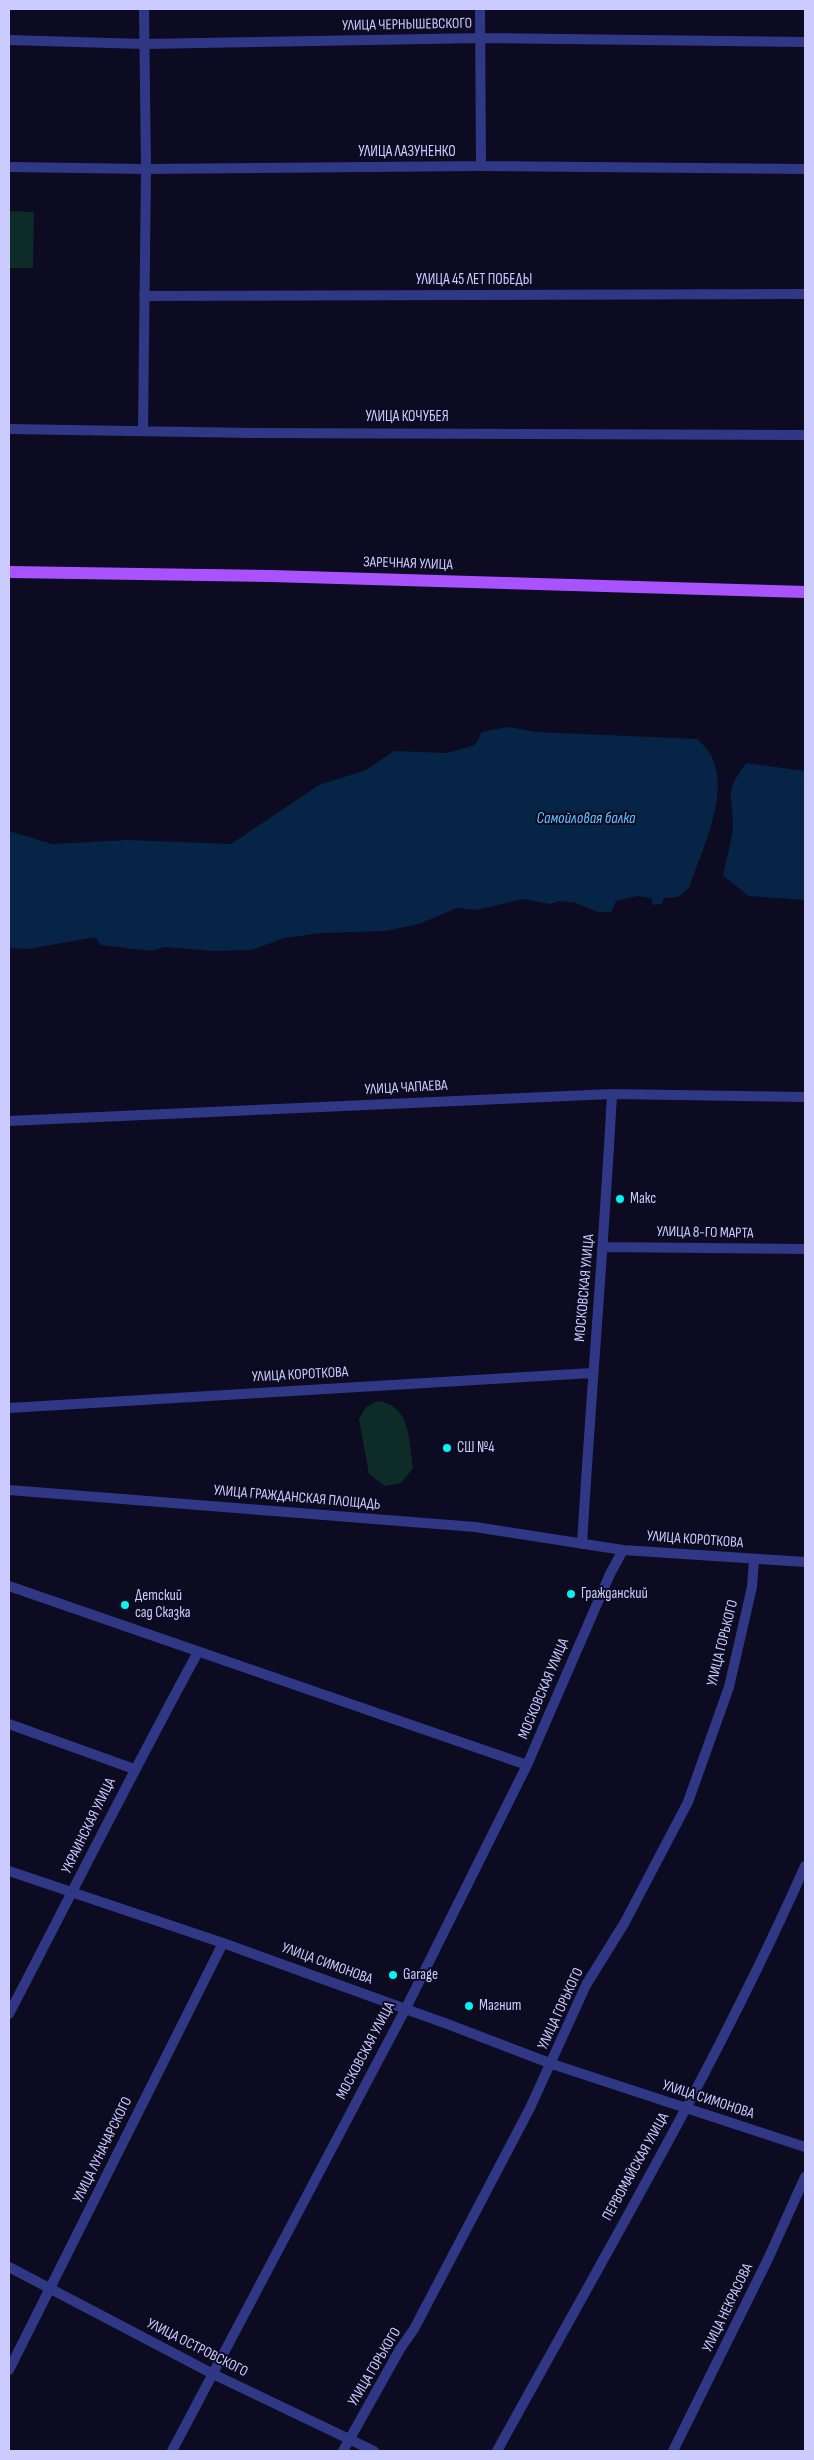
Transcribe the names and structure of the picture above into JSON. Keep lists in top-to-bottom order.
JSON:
{
  "streets": {
    "main road": ["ЗАРЕЧНАЯ УЛИЦА"],
    "street": [
      "УЛИЦА ЧЕРНЫШЕВСКОГО",
      "УЛИЦА ЛАЗУНЕНКО",
      "УЛИЦА 45 ЛЕТ ПОБЕДЫ",
      "УЛИЦА КОЧУБЕЯ",
      "УЛИЦА ЧАПАЕВА",
      "УЛИЦА 8-ГО МАРТА",
      "МОСКОВСКАЯ УЛИЦА",
      "УЛИЦА КОРОТКОВА",
      "УЛИЦА ГРАЖДАНСКАЯ ПЛОЩАДЬ",
      "УЛИЦА ГОРЬКОГО",
      "УКРАИНСКАЯ УЛИЦА",
      "УЛИЦА СИМОНОВА",
      "УЛИЦА ЛУНАЧАРСКОГО",
      "ПЕРВОМАЙСКАЯ УЛИЦА",
      "УЛИЦА НЕКРАСОВА",
      "УЛИЦА ОСТРОВСКОГО"
    ]
  },
  "crossings": [
    ["УЛИЦА ЧАПАЕВА", "МОСКОВСКАЯ УЛИЦА"],
    ["УЛИЦА 8-ГО МАРТА", "МОСКОВСКАЯ УЛИЦА"],
    ["МОСКОВСКАЯ УЛИЦА", "УЛИЦА КОРОТКОВА"],
    ["МОСКОВСКАЯ УЛИЦА", "УЛИЦА ГРАЖДАНСКАЯ ПЛОЩАДЬ"],
    ["МОСКОВСКАЯ УЛИЦА", "УЛИЦА СИМОНОВА"],
    ["МОСКОВСКАЯ УЛИЦА", "УЛИЦА ОСТРОВСКОГО"],
    ["УЛИЦА КОРОТКОВА", "УЛИЦА ГРАЖДАНСКАЯ ПЛОЩАДЬ"],
    ["УЛИЦА КОРОТКОВА", "УЛИЦА ГОРЬКОГО"],
    ["УЛИЦА ГОРЬКОГО", "УЛИЦА СИМОНОВА"],
    ["УЛИЦА ГОРЬКОГО", "УЛИЦА ОСТРОВСКОГО"],
    ["УКРАИНСКАЯ УЛИЦА", "УЛИЦА СИМОНОВА"],
    ["УЛИЦА СИМОНОВА", "УЛИЦА ЛУНАЧАРСКОГО"],
    ["УЛИЦА СИМОНОВА", "ПЕРВОМАЙСКАЯ УЛИЦА"],
    ["УЛИЦА ЛУНАЧАРСКОГО", "УЛИЦА ОСТРОВСКОГО"]
  ],
  "water": ["Самойловая балка"],
  "places": [
    "Макс",
    "СШ №4",
    "Гражданский",
    "Детский сад Сказка",
    "Garage",
    "Магнит"
  ]
}
